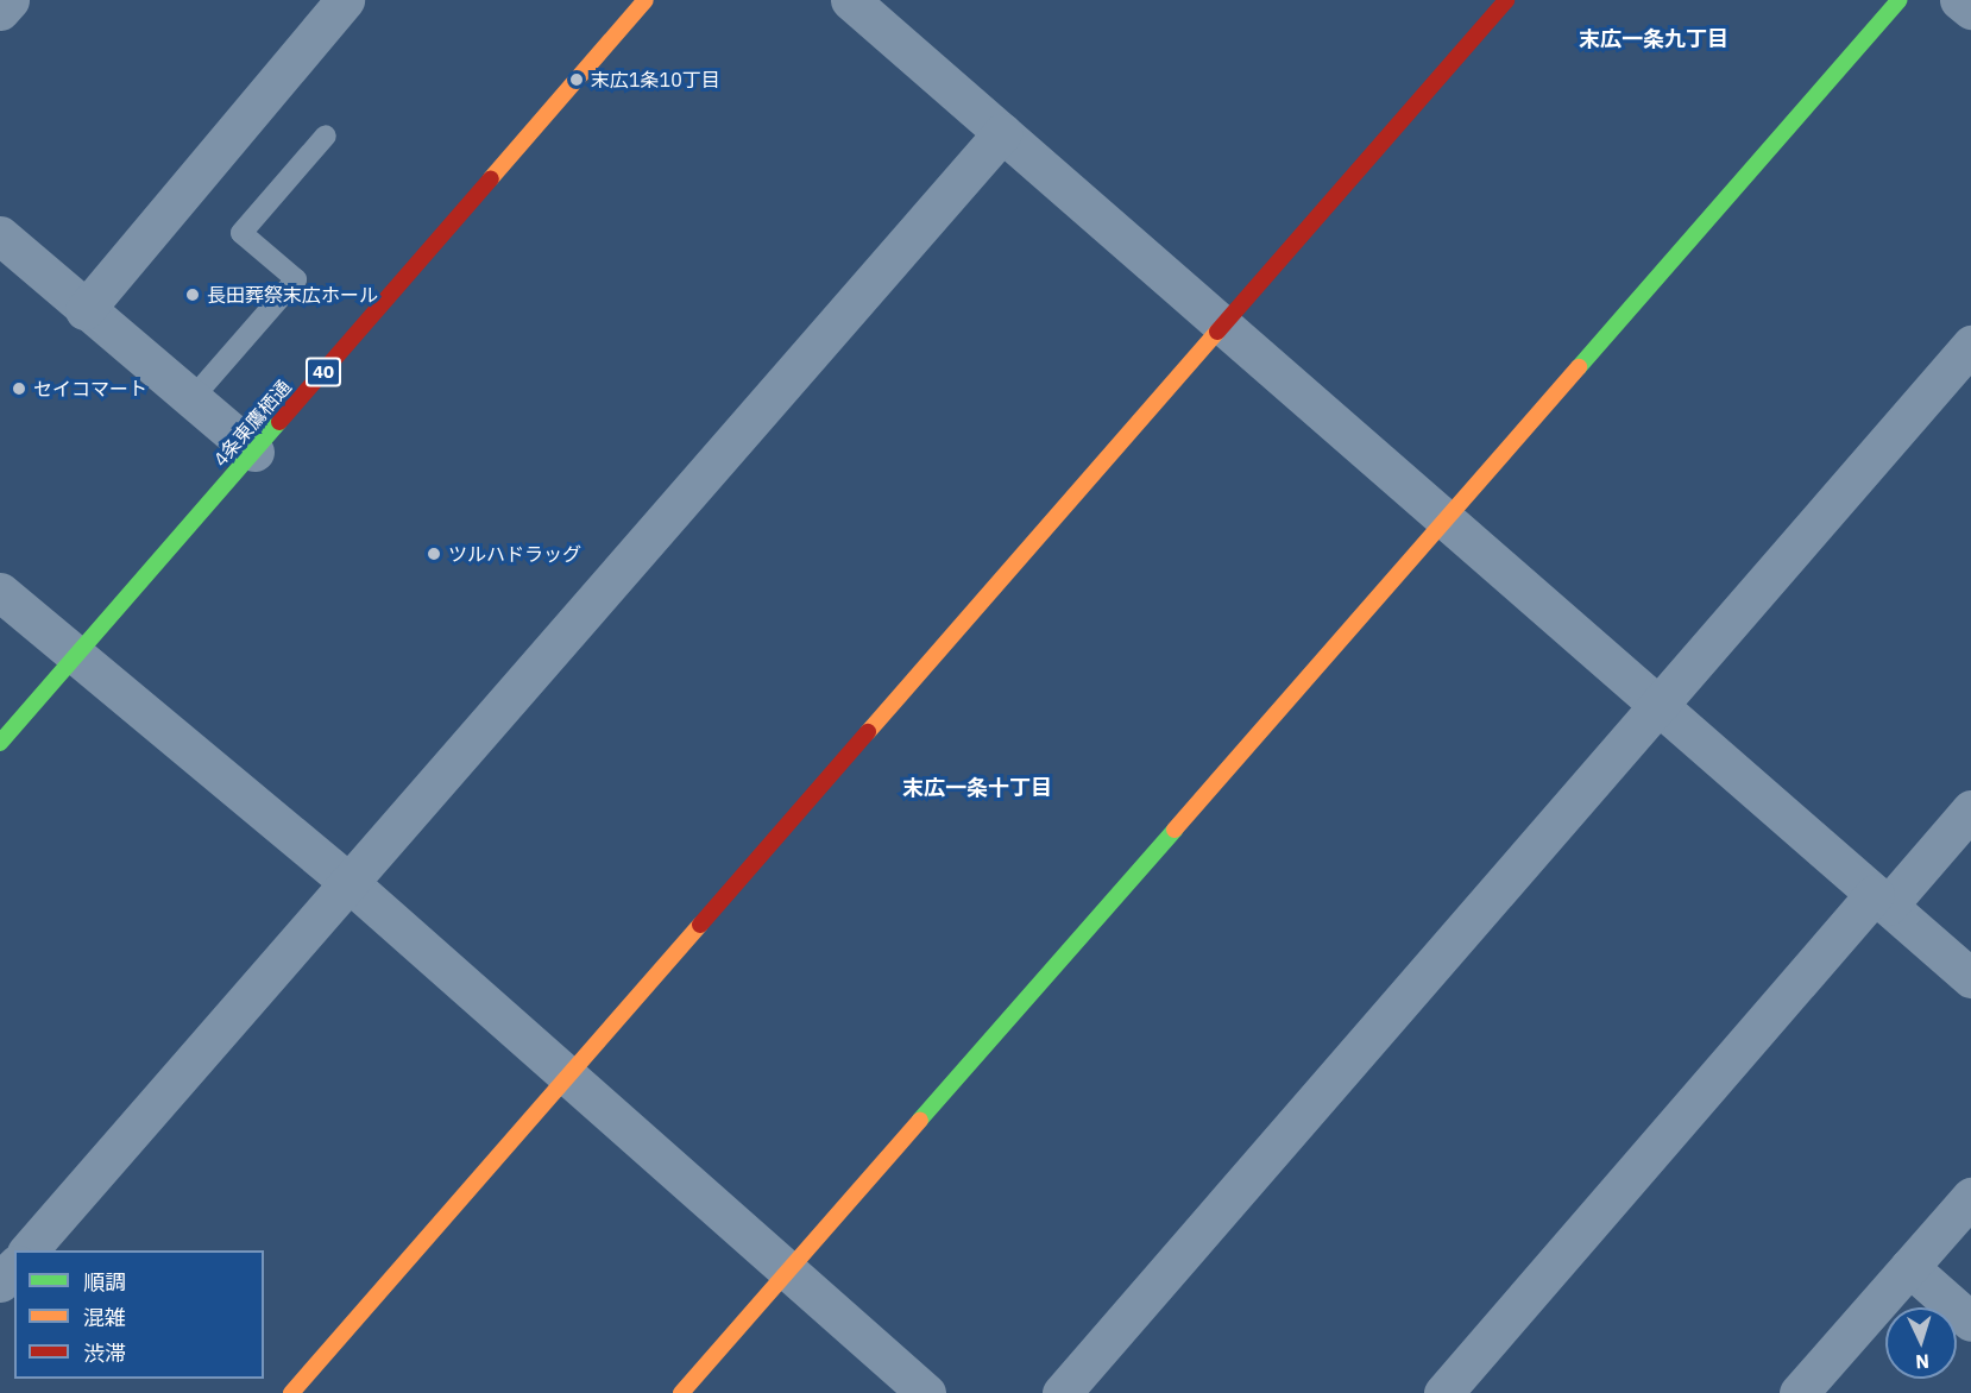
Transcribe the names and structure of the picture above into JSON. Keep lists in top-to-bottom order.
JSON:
{
  "streets": {
    "main road": ["40", "4条東鷹栖通"]
  },
  "districts": ["末広一条九丁目", "末広一条十丁目"],
  "places": [
    "末広1条10丁目",
    "長田葬祭末広ホール",
    "セイコマート",
    "ツルハドラッグ"
  ],
  "legend": ["順調", "混雑", "渋滞"],
  "north": "bottom"
}
